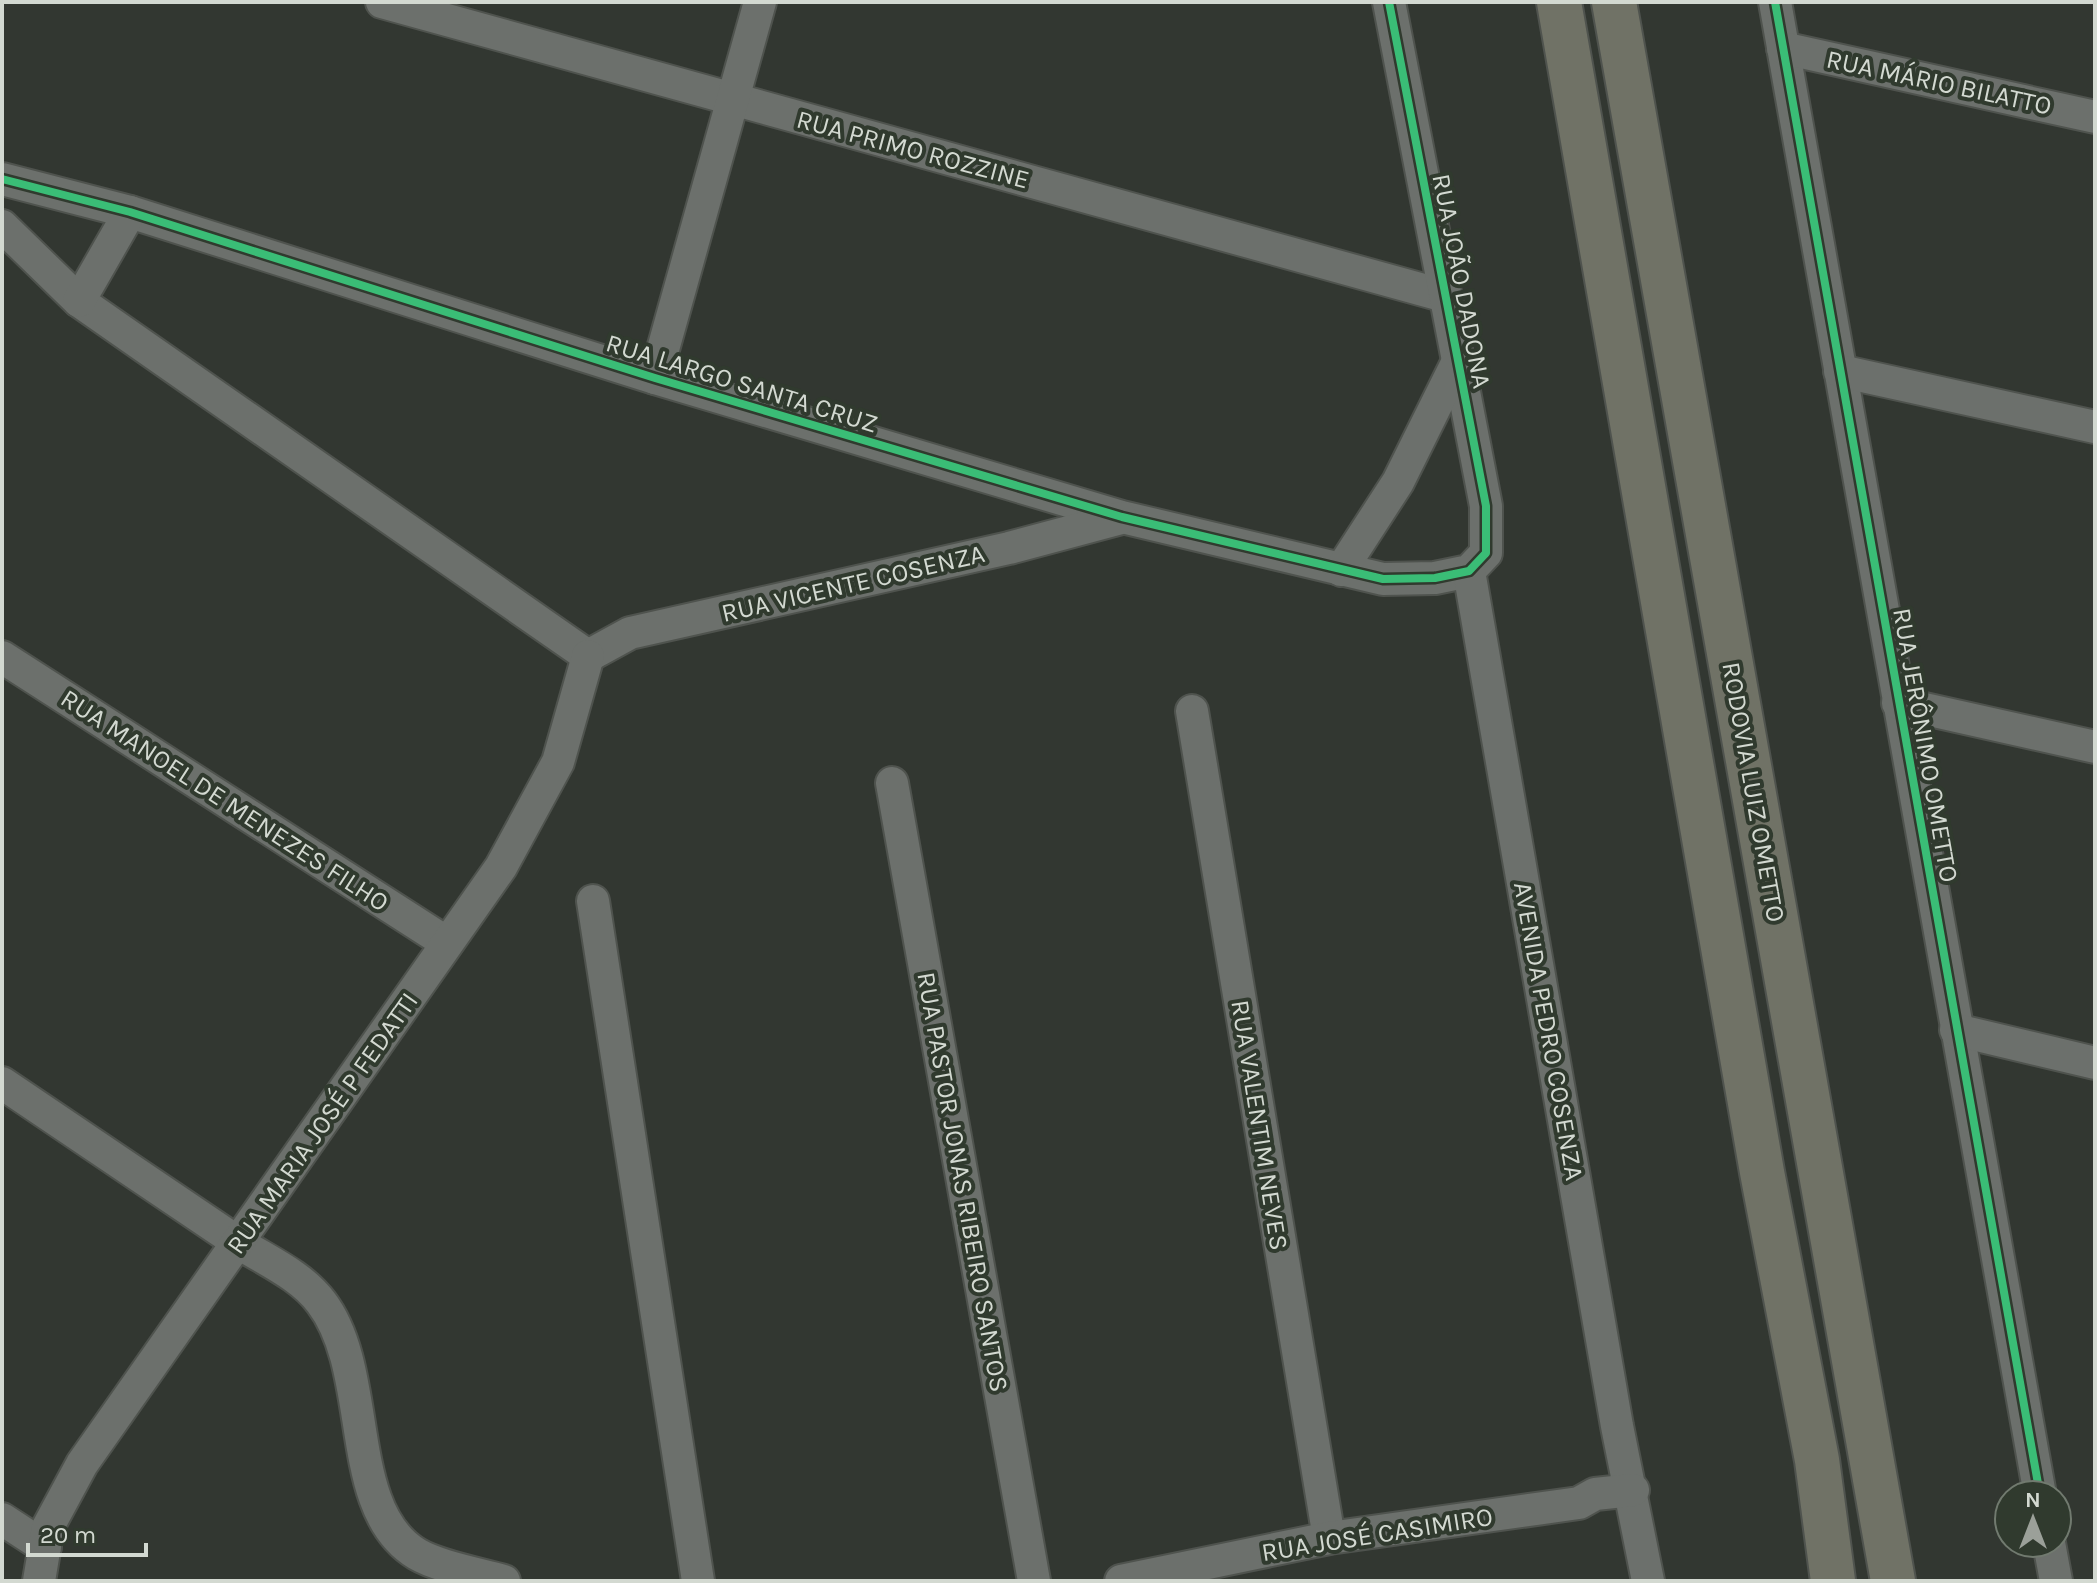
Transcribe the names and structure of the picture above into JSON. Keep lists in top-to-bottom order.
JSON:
{
  "streets": {
    "main road": ["RODOVIA LUIZ OMETTO"],
    "street": [
      "RUA MÁRIO BILATTO",
      "RUA PRIMO ROZZINE",
      "RUA JOÃO DADONA",
      "RUA LARGO SANTA CRUZ",
      "RUA VICENTE COSENZA",
      "RUA JERÔNIMO OMETTO",
      "RUA MANOEL DE MENEZES FILHO",
      "AVENIDA PEDRO COSENZA",
      "RUA MARIA JOSÉ P FEDATTI",
      "RUA VALENTIM NEVES",
      "RUA PASTOR JONAS RIBEIRO SANTOS",
      "RUA JOSÉ CASIMIRO"
    ]
  },
  "crossings": [
    ["RUA MÁRIO BILATTO", "RUA JERÔNIMO OMETTO"],
    ["RUA PRIMO ROZZINE", "RUA JOÃO DADONA"],
    ["RUA JOÃO DADONA", "RUA LARGO SANTA CRUZ"],
    ["RUA JOÃO DADONA", "AVENIDA PEDRO COSENZA"],
    ["RUA LARGO SANTA CRUZ", "RUA VICENTE COSENZA"],
    ["RUA LARGO SANTA CRUZ", "AVENIDA PEDRO COSENZA"],
    ["RUA VICENTE COSENZA", "RUA MARIA JOSÉ P FEDATTI"],
    ["RUA MANOEL DE MENEZES FILHO", "RUA MARIA JOSÉ P FEDATTI"],
    ["AVENIDA PEDRO COSENZA", "RUA JOSÉ CASIMIRO"],
    ["RUA VALENTIM NEVES", "RUA JOSÉ CASIMIRO"]
  ],
  "scale_bar": "20 m",
  "north": "top"
}
